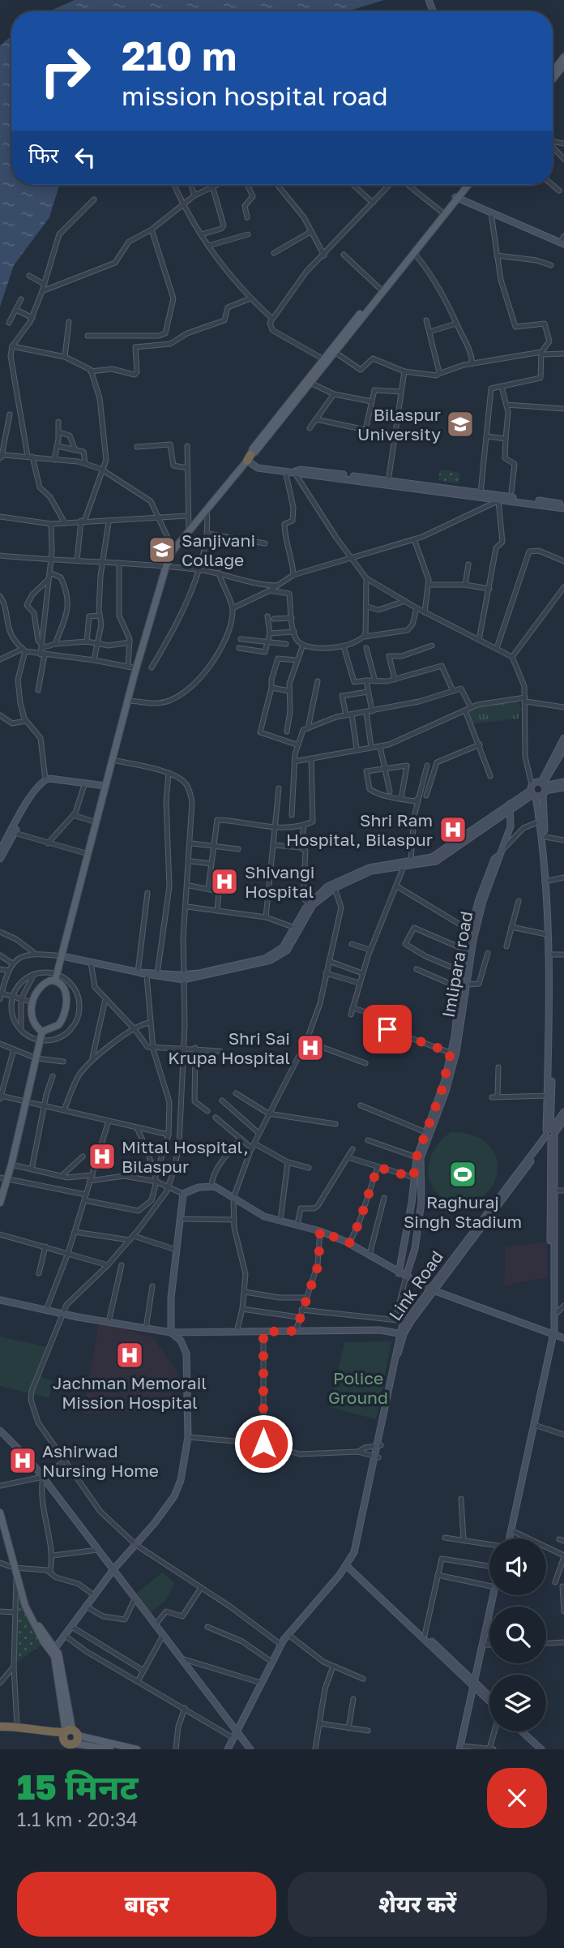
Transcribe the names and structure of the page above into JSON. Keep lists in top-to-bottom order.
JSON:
{
  "streets": {
    "street": ["Imlipara road", "Link Road"]
  },
  "parks": ["Police Ground"],
  "places": {
    "school or university": ["Bilaspur University", "Sanjivani Collage"],
    "hospital": [
      "Shri Ram Hospital, Bilaspur",
      "Shivangi Hospital",
      "Shri Sai Krupa Hospital",
      "Mittal Hospital, Bilaspur",
      "Jachman Memorail Mission Hospital",
      "Ashirwad Nursing Home"
    ],
    "sports": ["Raghuraj Singh Stadium"]
  },
  "page": {
    "turn": ["210 m", "mission hospital road"],
    "then": "फिर",
    "heading": ["15 मिनट", "1.1 km · 20:34"],
    "buttons": ["बाहर", "शेयर करें"]
  }
}
